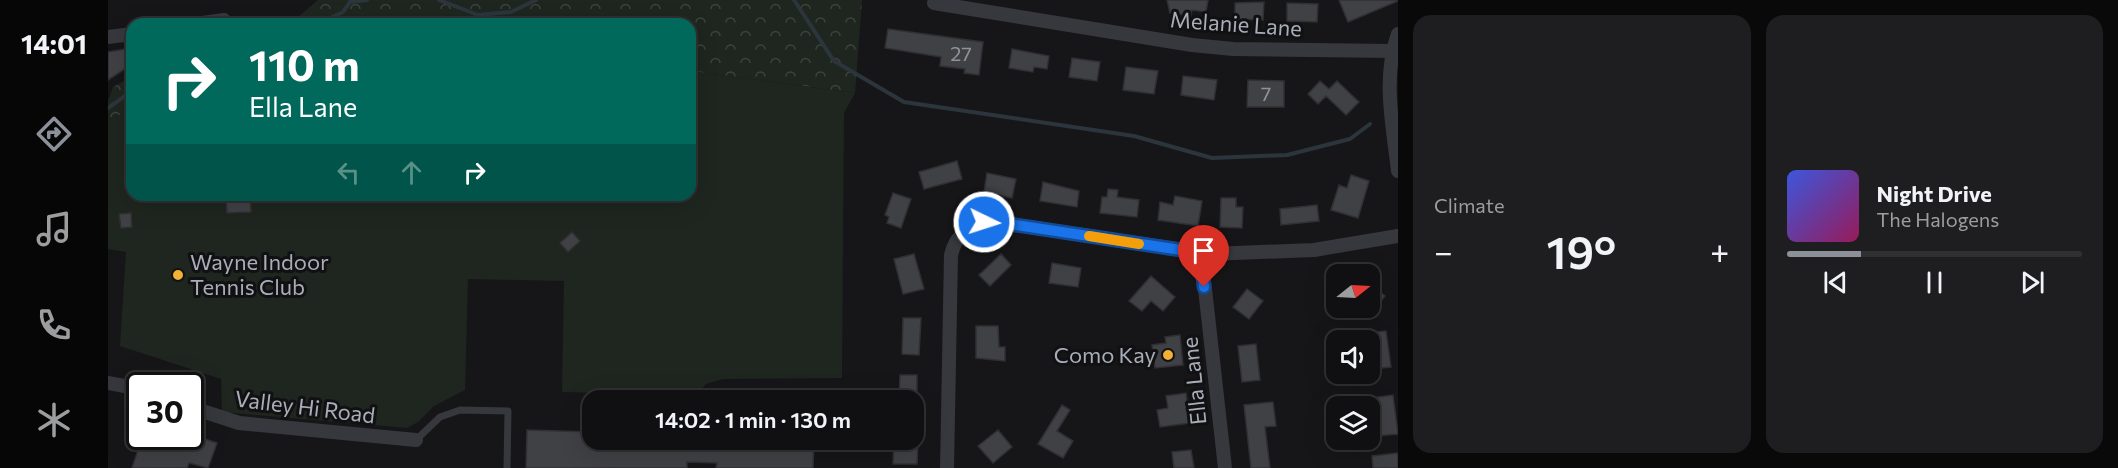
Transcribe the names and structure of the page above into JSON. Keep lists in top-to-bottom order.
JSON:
{
  "streets": {
    "street": ["Melanie Lane", "Ella Lane", "Valley Hi Road"]
  },
  "places": ["Wayne Indoor Tennis Club", "Como Kay"],
  "house_numbers": ["27", "7"],
  "north": "right",
  "page": {
    "tabs": "14:01",
    "tile": "Climate",
    "turn": ["110 m", "Ella Lane"],
    "song": ["Night Drive", "The Halogens"],
    "heat": ["−", "19°", "+"],
    "limit": "30",
    "trip": "14:02 · 1 min · 130 m"
  }
}
